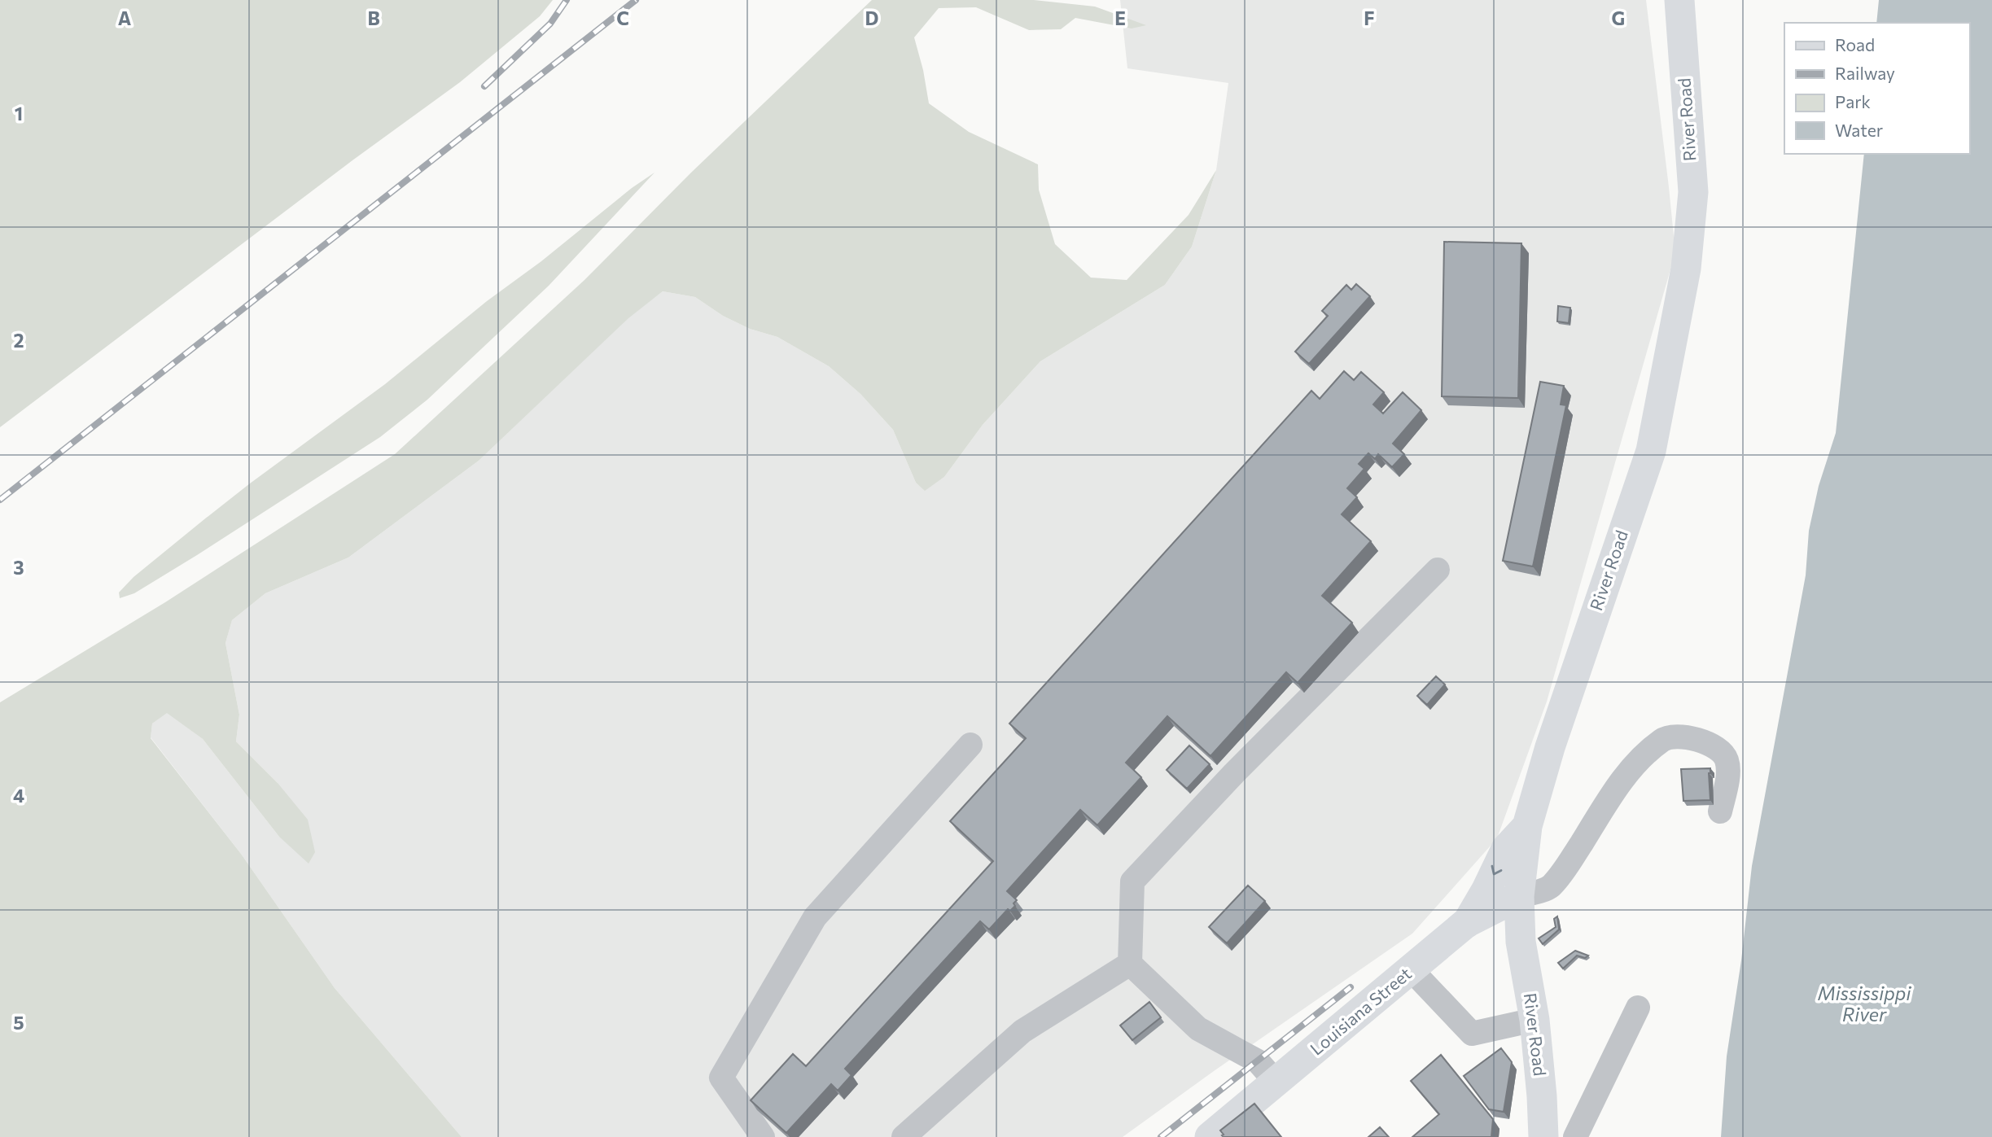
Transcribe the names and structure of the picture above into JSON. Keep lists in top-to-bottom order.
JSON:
{
  "streets": {
    "main road": ["River Road", "Louisiana Street"]
  },
  "crossings": [
    ["River Road", "Louisiana Street"]
  ],
  "water": ["Mississippi River"],
  "legend": [
    "Road",
    "Railway",
    "Park",
    "Water"
  ],
  "grid": {
    "columns": [
      "A",
      "B",
      "C",
      "D",
      "E",
      "F",
      "G"
    ],
    "rows": [
      "1",
      "2",
      "3",
      "4",
      "5"
    ]
  }
}
